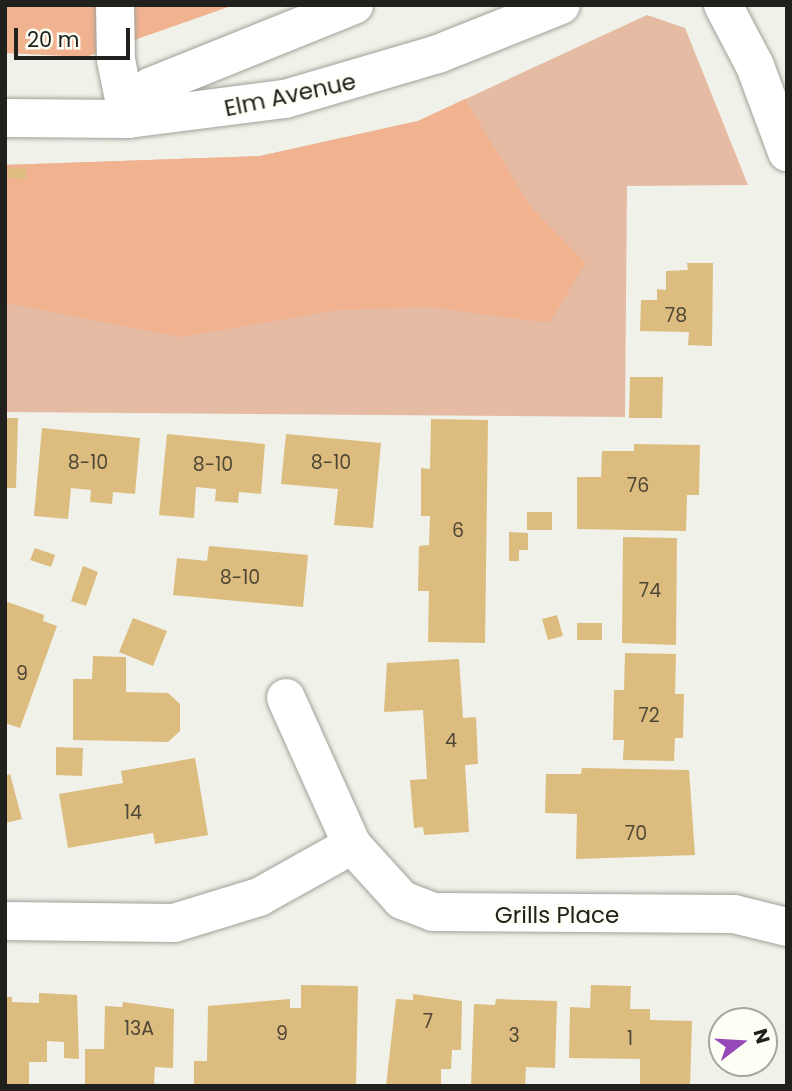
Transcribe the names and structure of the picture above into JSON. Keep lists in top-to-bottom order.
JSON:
{
  "streets": {
    "street": ["Elm Avenue", "Grills Place"]
  },
  "house_numbers": [
    "78",
    "8-10",
    "8-10",
    "8-10",
    "76",
    "6",
    "8-10",
    "74",
    "9",
    "72",
    "4",
    "14",
    "70",
    "7",
    "13A",
    "9",
    "3",
    "1"
  ],
  "scale_bar": "20 m",
  "north": "right"
}
